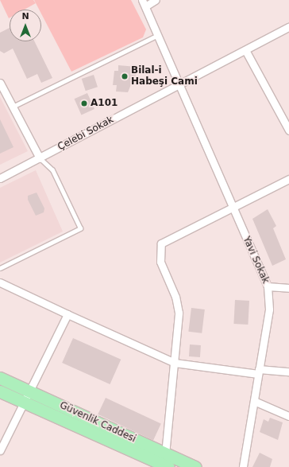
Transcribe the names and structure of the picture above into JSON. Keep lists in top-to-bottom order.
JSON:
{
  "streets": {
    "main road": ["Güvenlik Caddesi"],
    "street": ["Çelebi Sokak", "Yavi Sokak"]
  },
  "crossings": [
    ["Çelebi Sokak", "Yavi Sokak"]
  ],
  "places": ["Bilal-i Habeşi Cami", "A101"],
  "north": "top"
}
